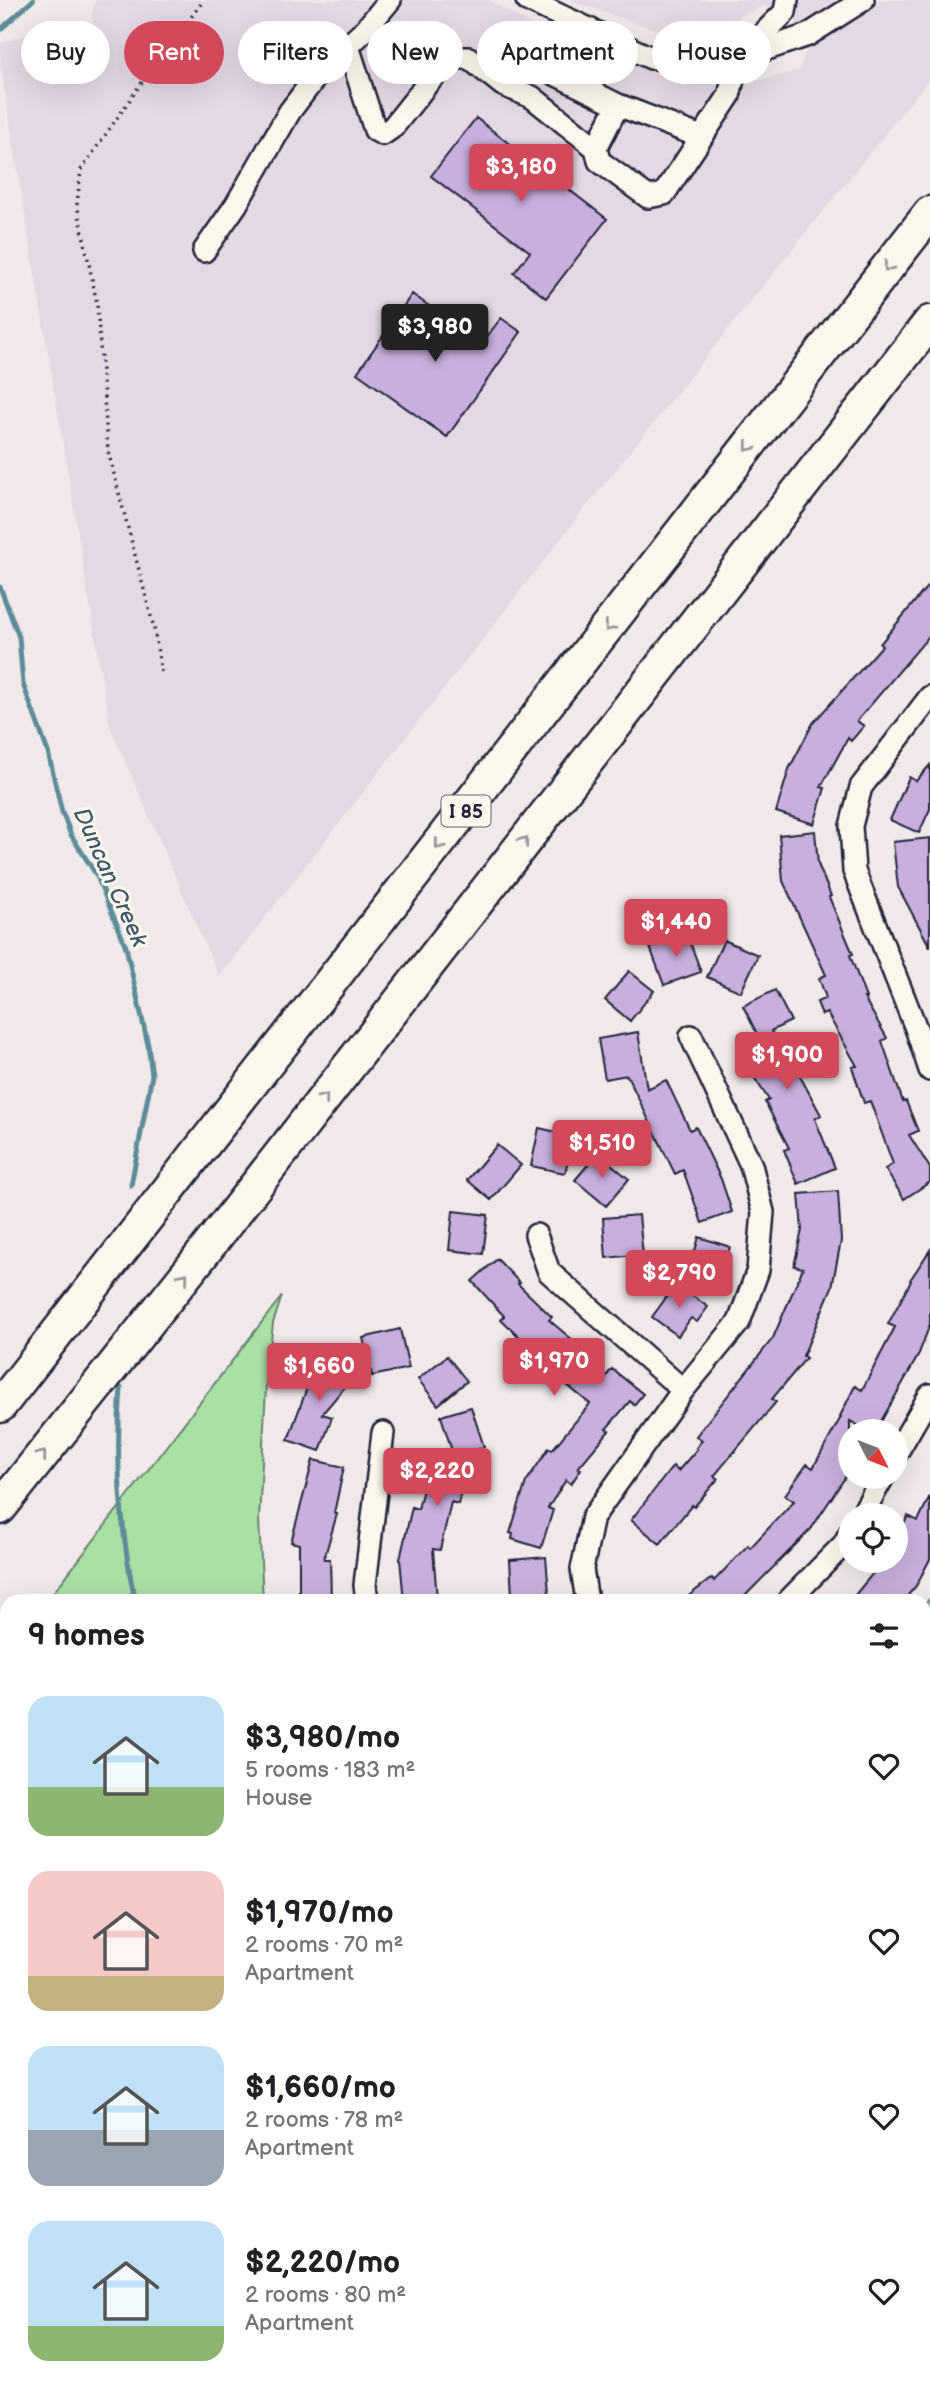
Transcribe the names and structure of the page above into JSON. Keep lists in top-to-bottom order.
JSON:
{
  "streets": {
    "highway": ["I 85"]
  },
  "water": ["Duncan Creek"],
  "north": "bottom right",
  "page": {
    "chip": [
      "Buy",
      "Rent",
      "Filters",
      "New",
      "Apartment",
      "House"
    ],
    "price": [
      "$3,180",
      "$3,980",
      "$1,440",
      "$1,900",
      "$1,510",
      "$2,790",
      "$1,970",
      "$1,660",
      "$2,220"
    ],
    "heading": "9 homes",
    "list": [
      {
        "name": "$3,980/mo",
        "note": "5 rooms · 183 m² · House"
      },
      {
        "name": "$1,970/mo",
        "note": "2 rooms · 70 m² · Apartment"
      },
      {
        "name": "$1,660/mo",
        "note": "2 rooms · 78 m² · Apartment"
      },
      {
        "name": "$2,220/mo",
        "note": "2 rooms · 80 m² · Apartment"
      }
    ]
  }
}
